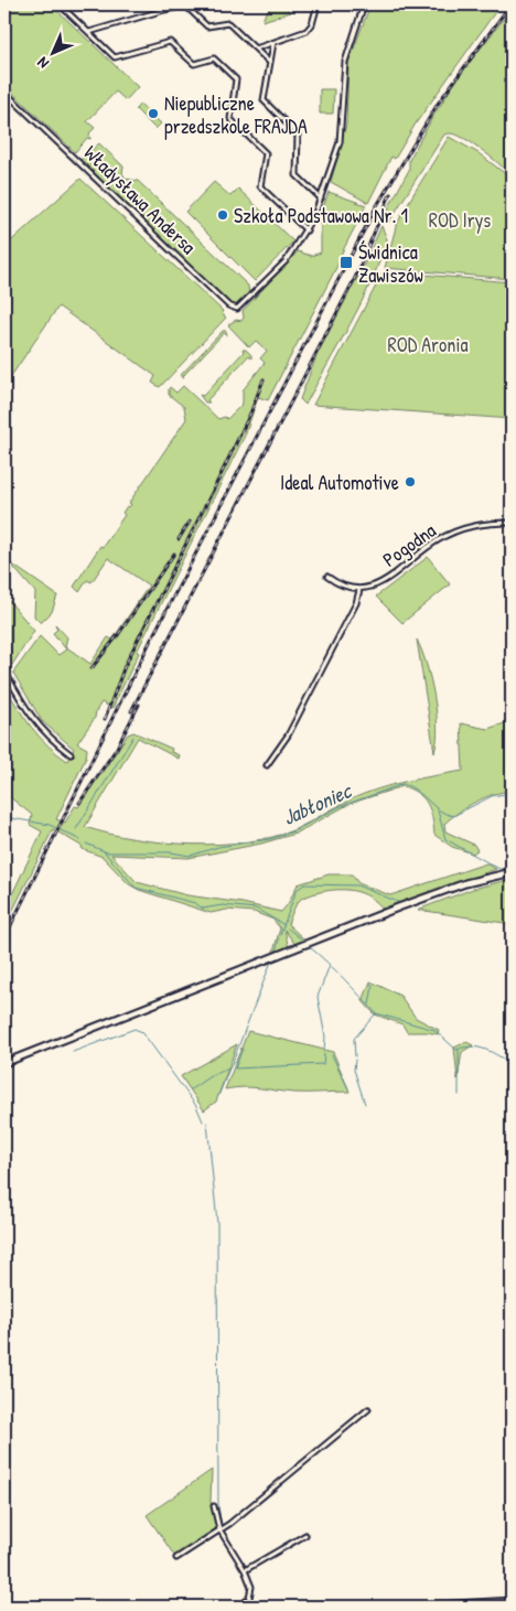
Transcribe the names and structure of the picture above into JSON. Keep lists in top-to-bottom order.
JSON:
{
  "streets": {
    "street": ["Władysława Andersa", "Pogodna"]
  },
  "water": ["Jabłoniec"],
  "parks": ["ROD Irys", "ROD Aronia"],
  "places": {
    "other": ["Niepubliczne przedszkole FRAJDA", "Szkoła Podstawowa Nr. 1", "Ideal Automotive"],
    "transit": ["Świdnica Zawiszów"]
  },
  "north": "bottom left"
}
